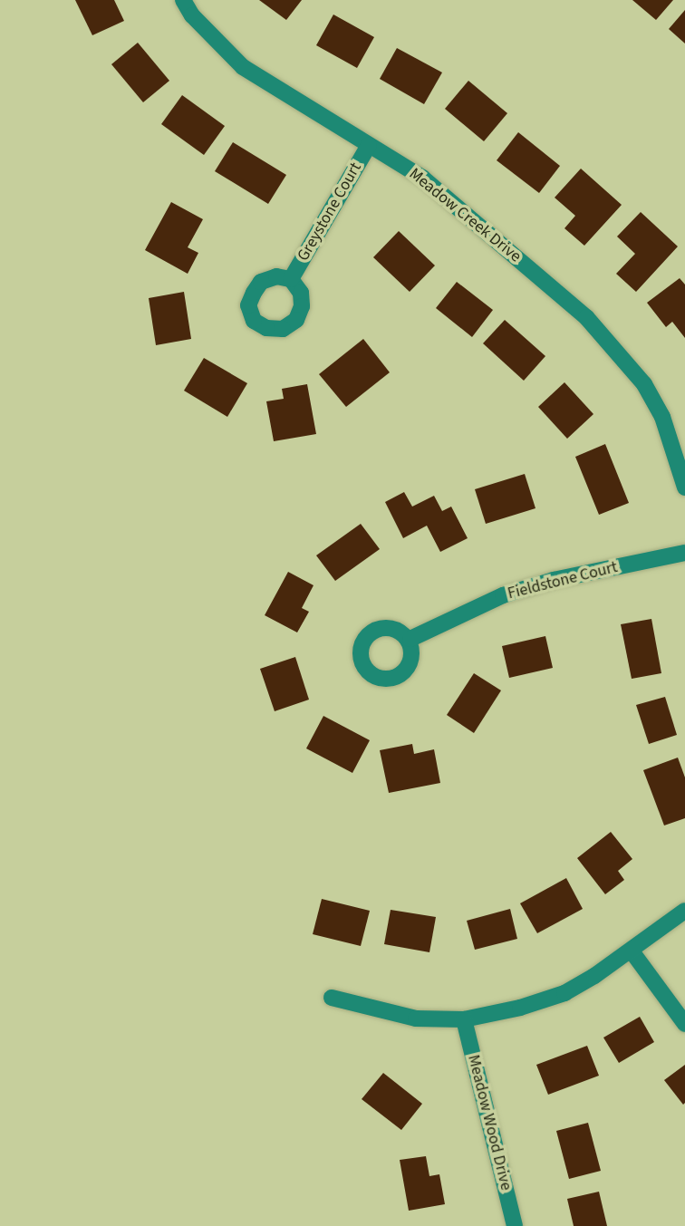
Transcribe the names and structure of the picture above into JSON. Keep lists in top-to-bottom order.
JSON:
{
  "streets": {
    "street": [
      "Greystone Court",
      "Meadow Creek Drive",
      "Fieldstone Court",
      "Meadow Wood Drive"
    ]
  },
  "crossings": [
    ["Greystone Court", "Meadow Creek Drive"]
  ]
}
